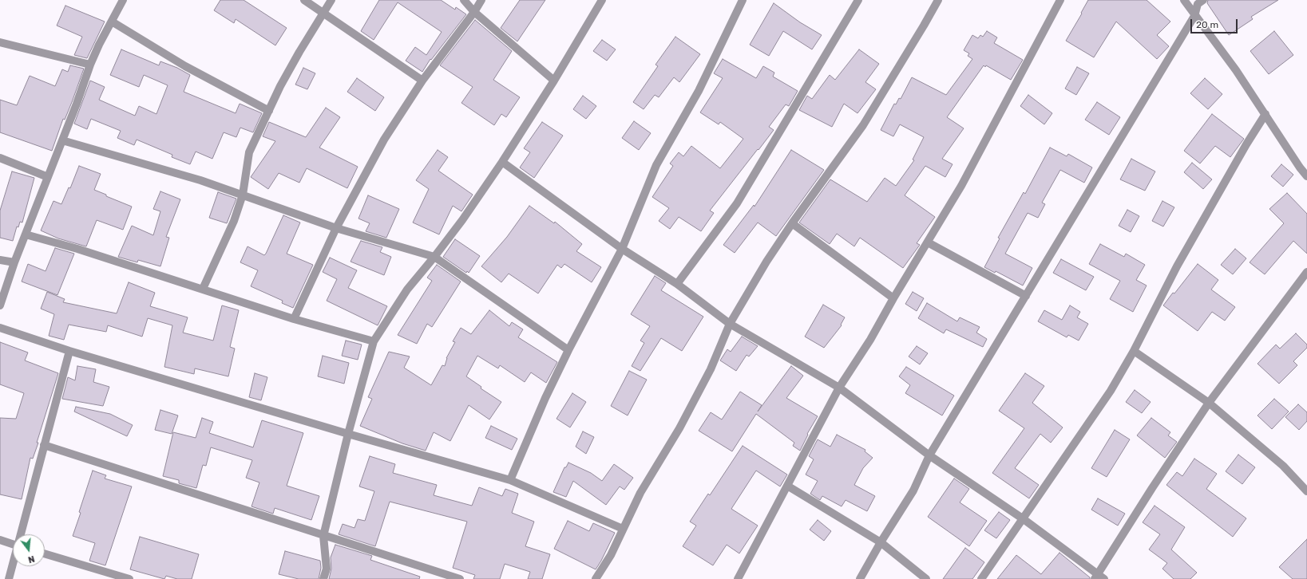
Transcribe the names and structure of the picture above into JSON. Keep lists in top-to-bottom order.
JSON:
{
  "scale_bar": "20 m",
  "north": "bottom"
}
